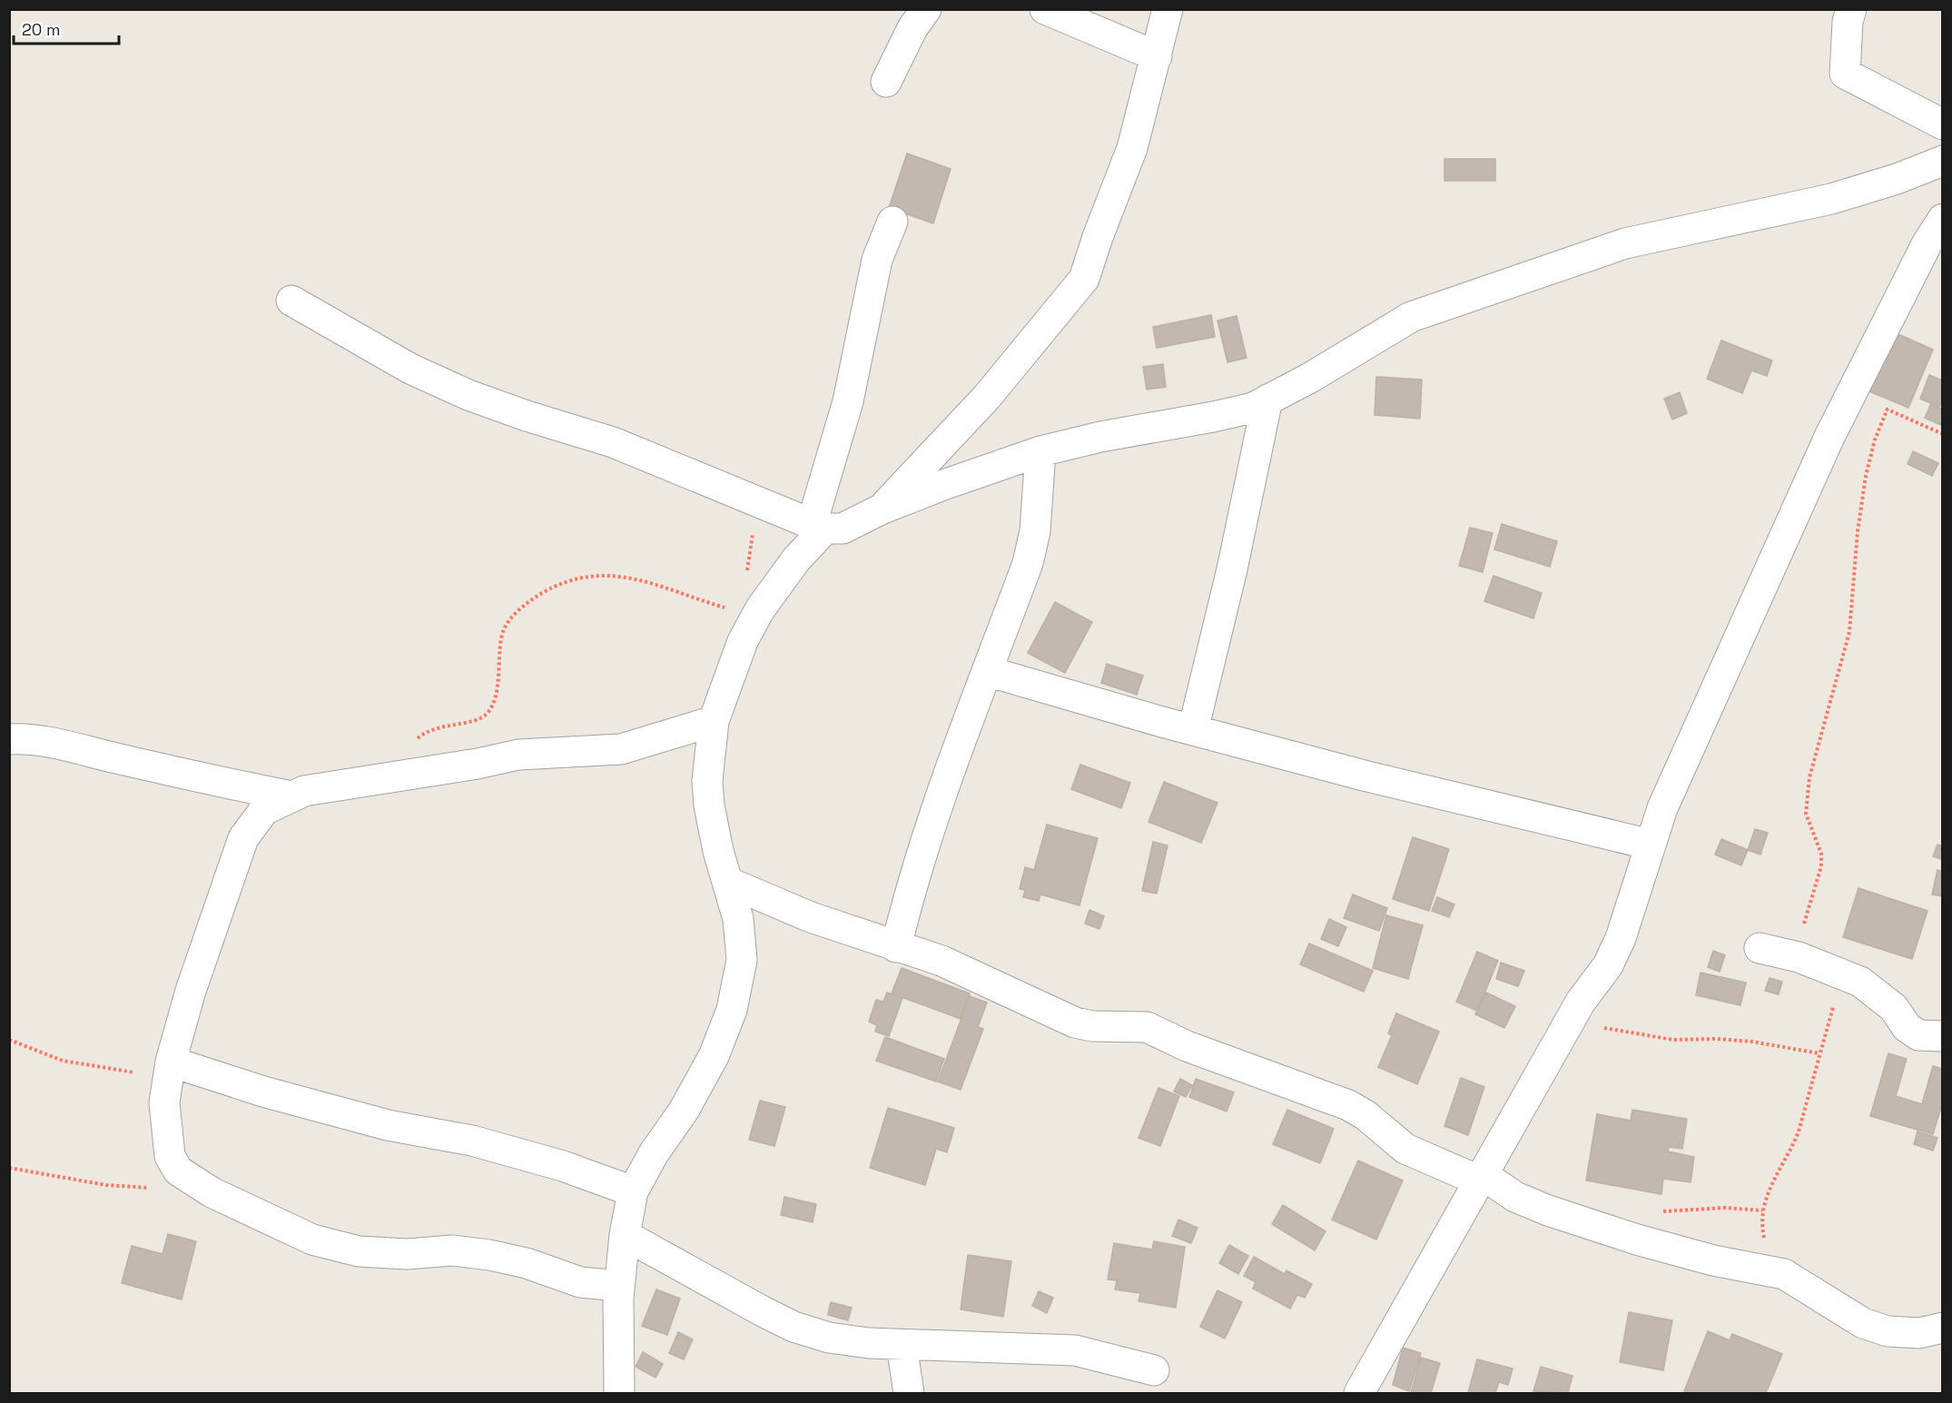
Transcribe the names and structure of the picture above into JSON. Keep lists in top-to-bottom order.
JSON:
{
  "scale_bar": "20 m"
}
